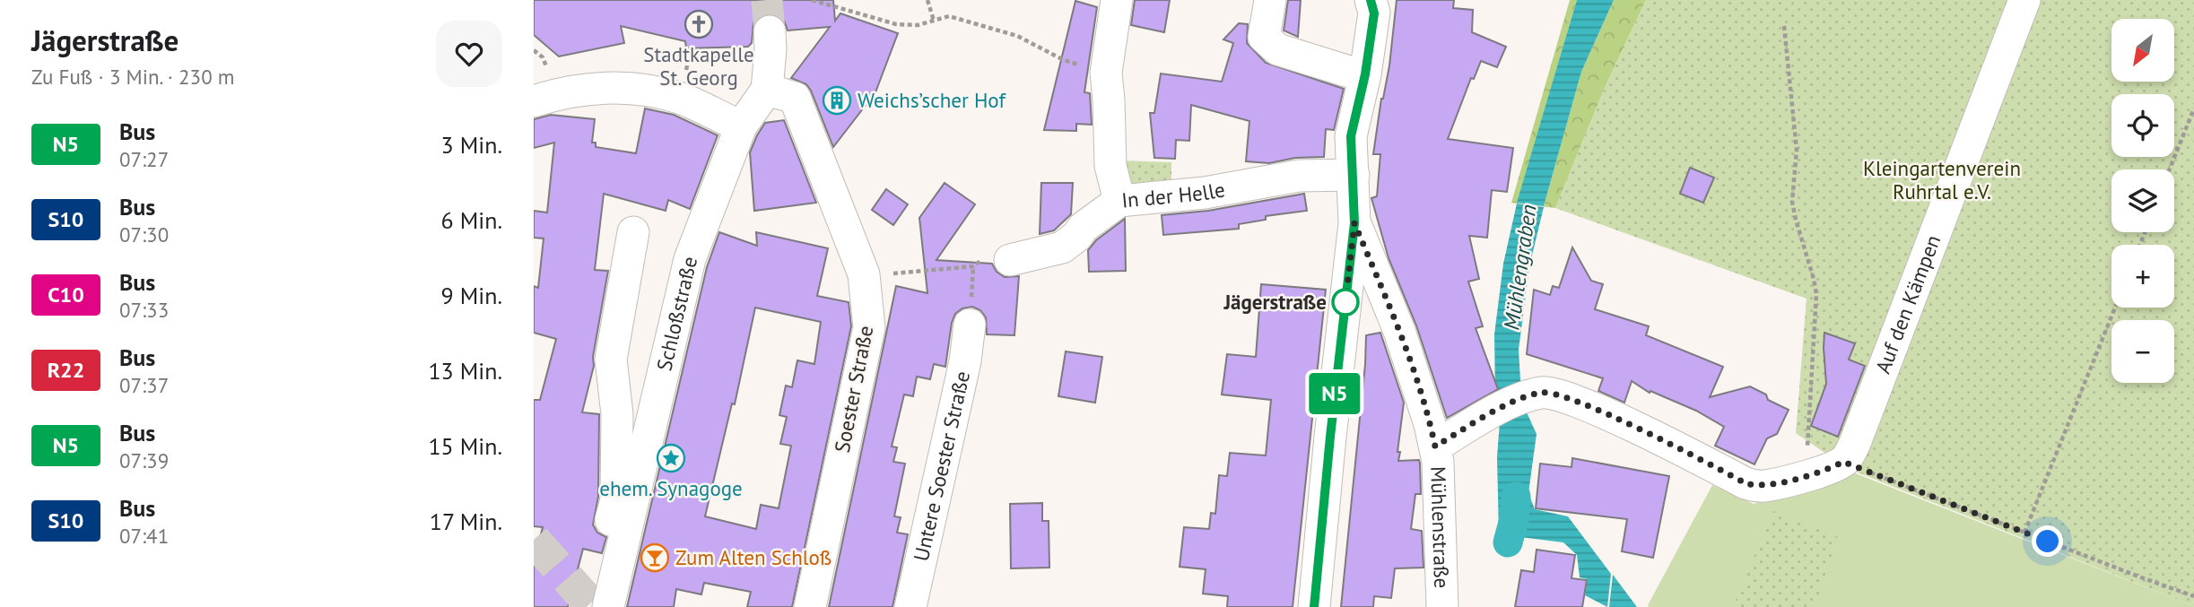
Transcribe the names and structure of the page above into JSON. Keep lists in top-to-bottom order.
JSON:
{
  "streets": {
    "street": [
      "In der Helle",
      "Auf den Kämpen",
      "Schloßstraße",
      "Soester Straße",
      "Untere Soester Straße",
      "Mühlenstraße"
    ]
  },
  "crossings": [
    ["Schloßstraße", "Soester Straße"]
  ],
  "water": ["Mühlengraben"],
  "parks": ["Kleingartenverein Ruhrtal e.V."],
  "places": {
    "church": ["Stadtkapelle St. Georg"],
    "building": ["Weichs’scher Hof"],
    "other": ["Jägerstraße"],
    "place": ["ehem. Synagoge"],
    "bar": ["Zum Alten Schloß"]
  },
  "lines": ["bus line N5"],
  "north": "bottom left",
  "page": {
    "heading": ["Jägerstraße", "Zu Fuß · 3 Min. · 230 m"],
    "on_map": "N5",
    "map_buttons": ["+", "−"],
    "list": [
      {
        "mark": "N5",
        "name": "Bus",
        "note": "07:27",
        "value": "3 Min."
      },
      {
        "mark": "S10",
        "name": "Bus",
        "note": "07:30",
        "value": "6 Min."
      },
      {
        "mark": "C10",
        "name": "Bus",
        "note": "07:33",
        "value": "9 Min."
      },
      {
        "mark": "R22",
        "name": "Bus",
        "note": "07:37",
        "value": "13 Min."
      },
      {
        "mark": "N5",
        "name": "Bus",
        "note": "07:39",
        "value": "15 Min."
      },
      {
        "mark": "S10",
        "name": "Bus",
        "note": "07:41",
        "value": "17 Min."
      }
    ]
  }
}
